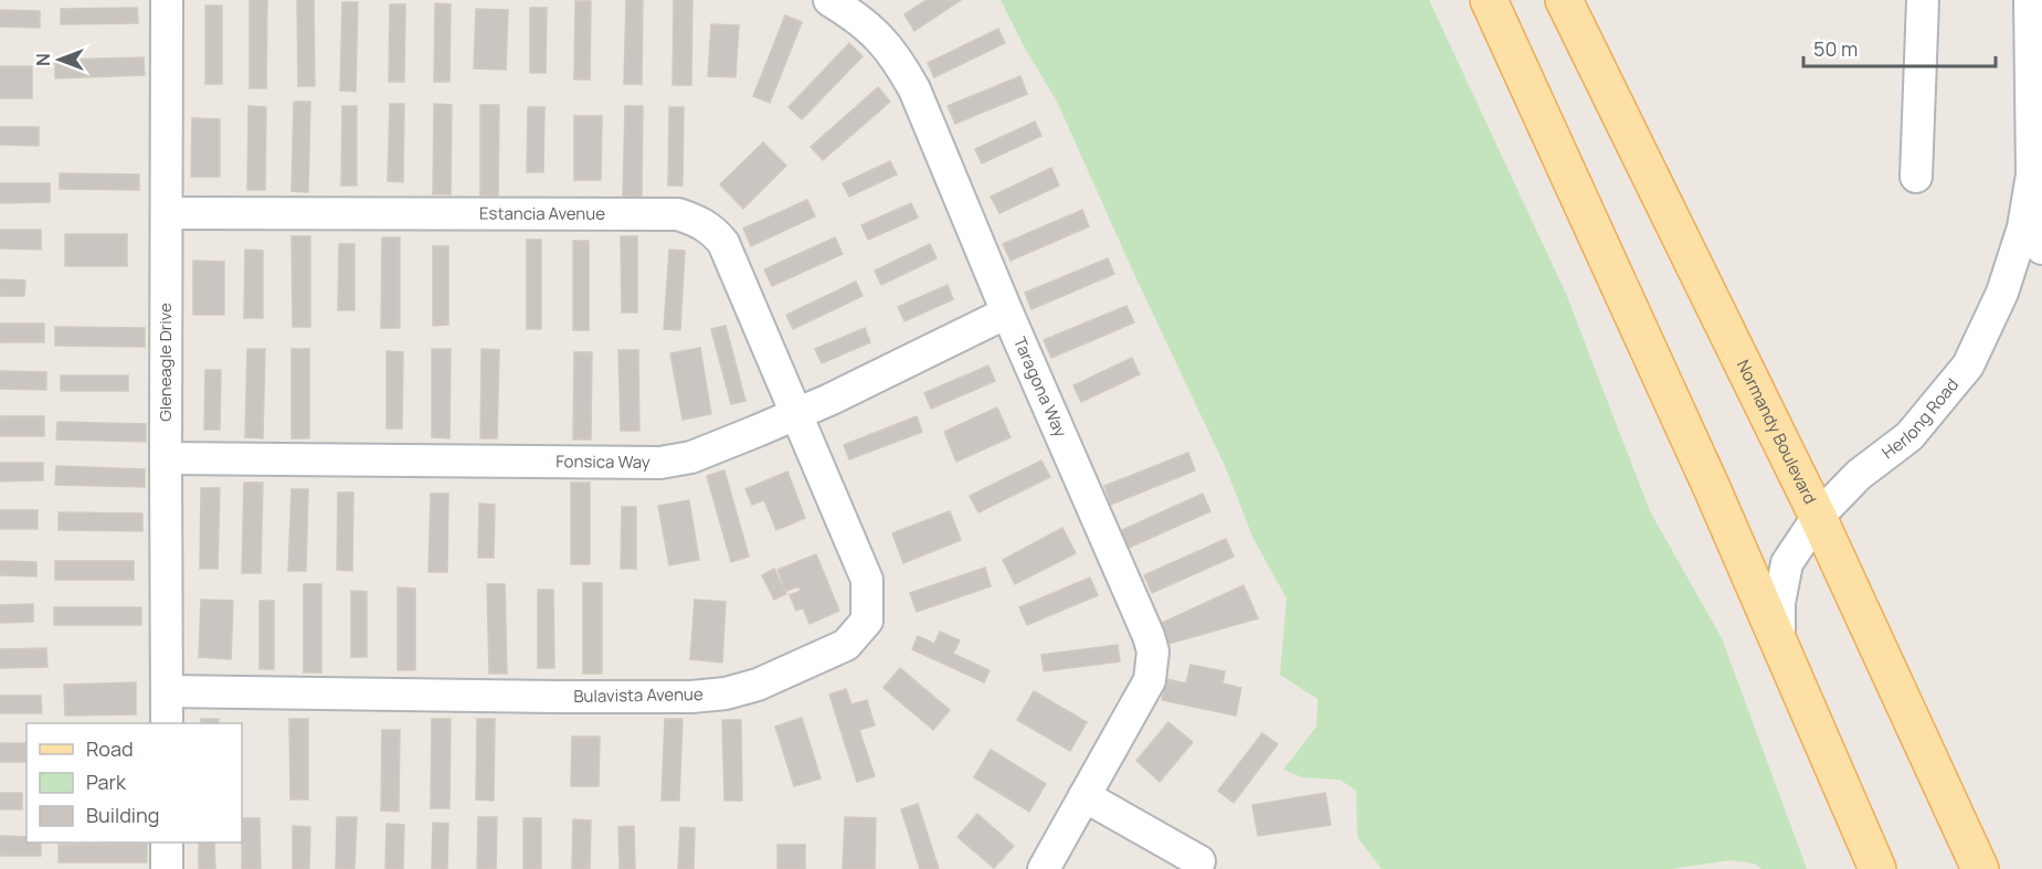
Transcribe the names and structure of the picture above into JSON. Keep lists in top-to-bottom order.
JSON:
{
  "streets": {
    "main road": ["Normandy Boulevard"],
    "street": [
      "Estancia Avenue",
      "Gleneagle Drive",
      "Taragona Way",
      "Herlong Road",
      "Fonsica Way",
      "Bulavista Avenue"
    ]
  },
  "crossings": [
    ["Estancia Avenue", "Gleneagle Drive"],
    ["Estancia Avenue", "Fonsica Way"],
    ["Estancia Avenue", "Bulavista Avenue"],
    ["Gleneagle Drive", "Fonsica Way"],
    ["Gleneagle Drive", "Bulavista Avenue"],
    ["Taragona Way", "Fonsica Way"],
    ["Herlong Road", "Normandy Boulevard"],
    ["Fonsica Way", "Bulavista Avenue"]
  ],
  "legend": ["Road", "Park", "Building"],
  "scale_bar": "50 m",
  "north": "left"
}
